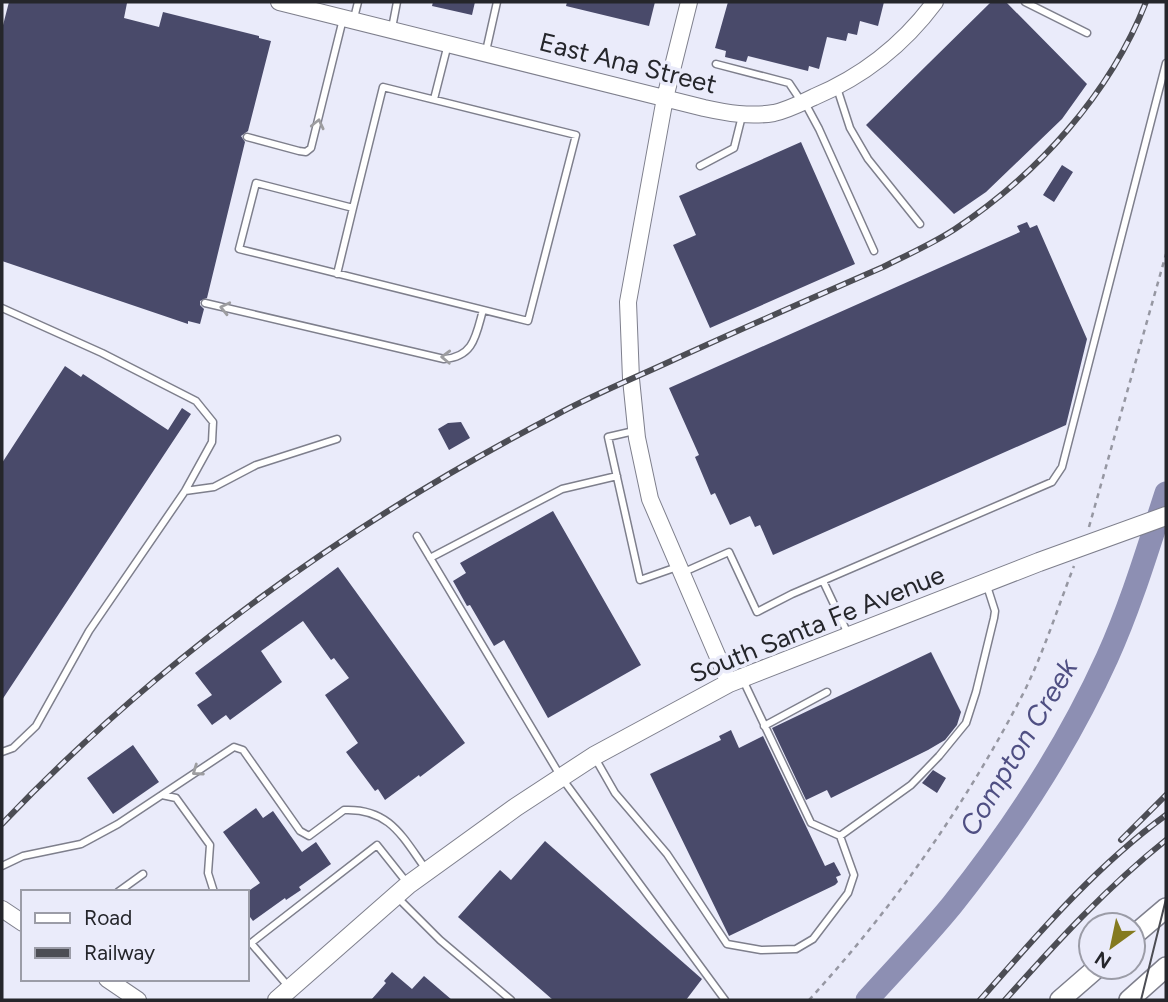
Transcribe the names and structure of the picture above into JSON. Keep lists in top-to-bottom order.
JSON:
{
  "streets": {
    "main road": ["South Santa Fe Avenue"],
    "street": ["East Ana Street"]
  },
  "water": ["Compton Creek"],
  "legend": ["Road", "Railway"],
  "north": "bottom left"
}
